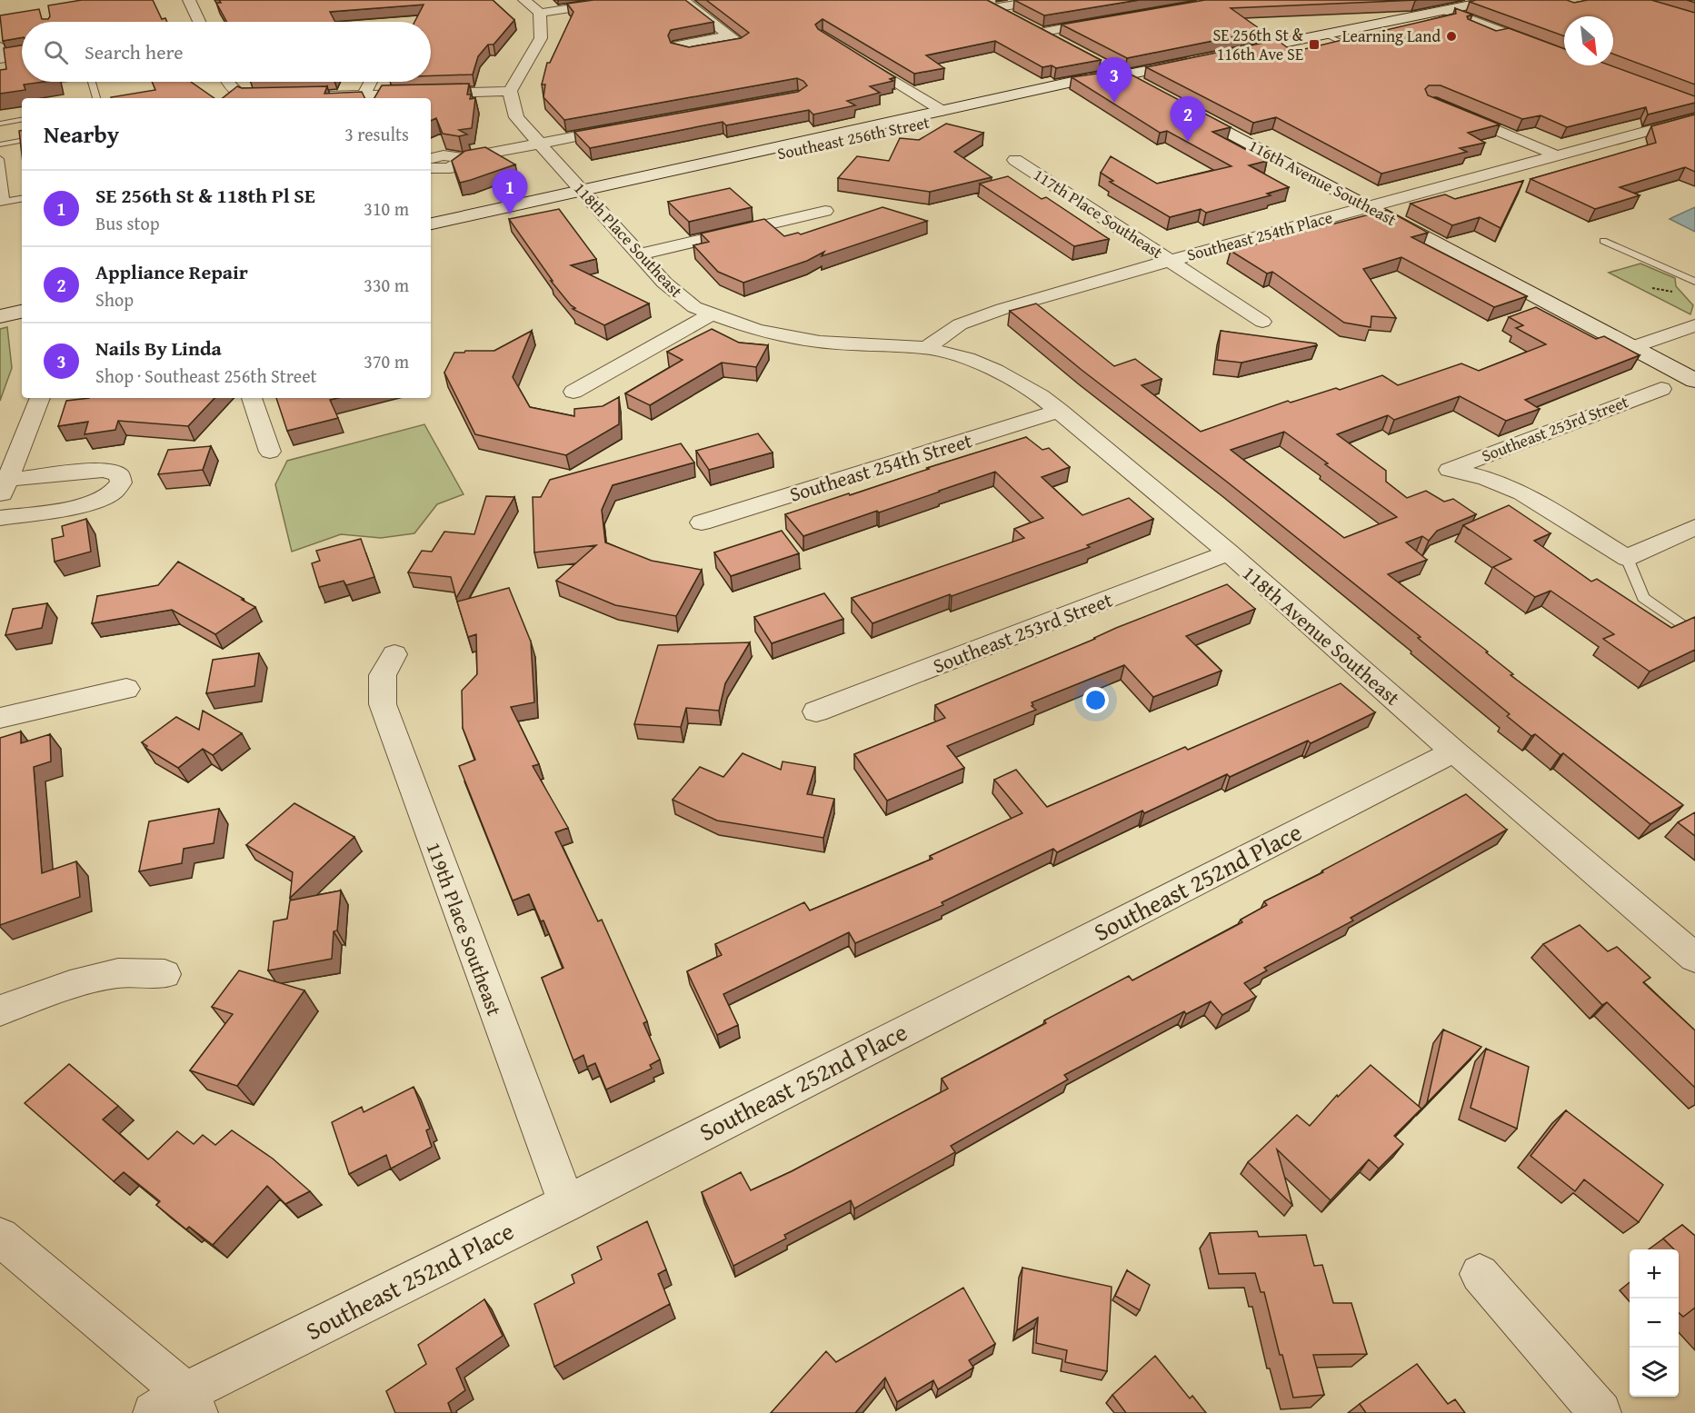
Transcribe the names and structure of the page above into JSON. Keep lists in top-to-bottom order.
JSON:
{
  "streets": {
    "main road": ["Southeast 256th Street", "116th Avenue Southeast"],
    "street": [
      "117th Place Southeast",
      "Southeast 254th Place",
      "118th Place Southeast",
      "Southeast 253rd Street",
      "Southeast 254th Street",
      "118th Avenue Southeast",
      "Southeast 252nd Place",
      "119th Place Southeast"
    ]
  },
  "crossings": [
    ["Southeast 256th Street", "118th Place Southeast"],
    ["116th Avenue Southeast", "Southeast 254th Place"],
    ["117th Place Southeast", "Southeast 254th Place"],
    ["Southeast 254th Place", "118th Place Southeast"],
    ["Southeast 254th Place", "118th Avenue Southeast"],
    ["118th Place Southeast", "118th Avenue Southeast"],
    ["Southeast 253rd Street", "118th Avenue Southeast"],
    ["Southeast 254th Street", "118th Avenue Southeast"],
    ["118th Avenue Southeast", "Southeast 252nd Place"],
    ["Southeast 252nd Place", "119th Place Southeast"]
  ],
  "places": {
    "other": ["Learning Land"],
    "transit": ["SE 256th St & 116th Ave SE"]
  },
  "north": "bottom right",
  "page": {
    "search": "Search here",
    "pins": ["3", "2", "1"],
    "heading": ["Nearby", "3 results"],
    "list": [
      {
        "mark": "1",
        "name": "SE 256th St & 118th Pl SE",
        "note": "Bus stop",
        "value": "310 m"
      },
      {
        "mark": "2",
        "name": "Appliance Repair",
        "note": "Shop",
        "value": "330 m"
      },
      {
        "mark": "3",
        "name": "Nails By Linda",
        "note": "Shop · Southeast 256th Street",
        "value": "370 m"
      }
    ],
    "map_buttons": ["+", "−"]
  }
}
